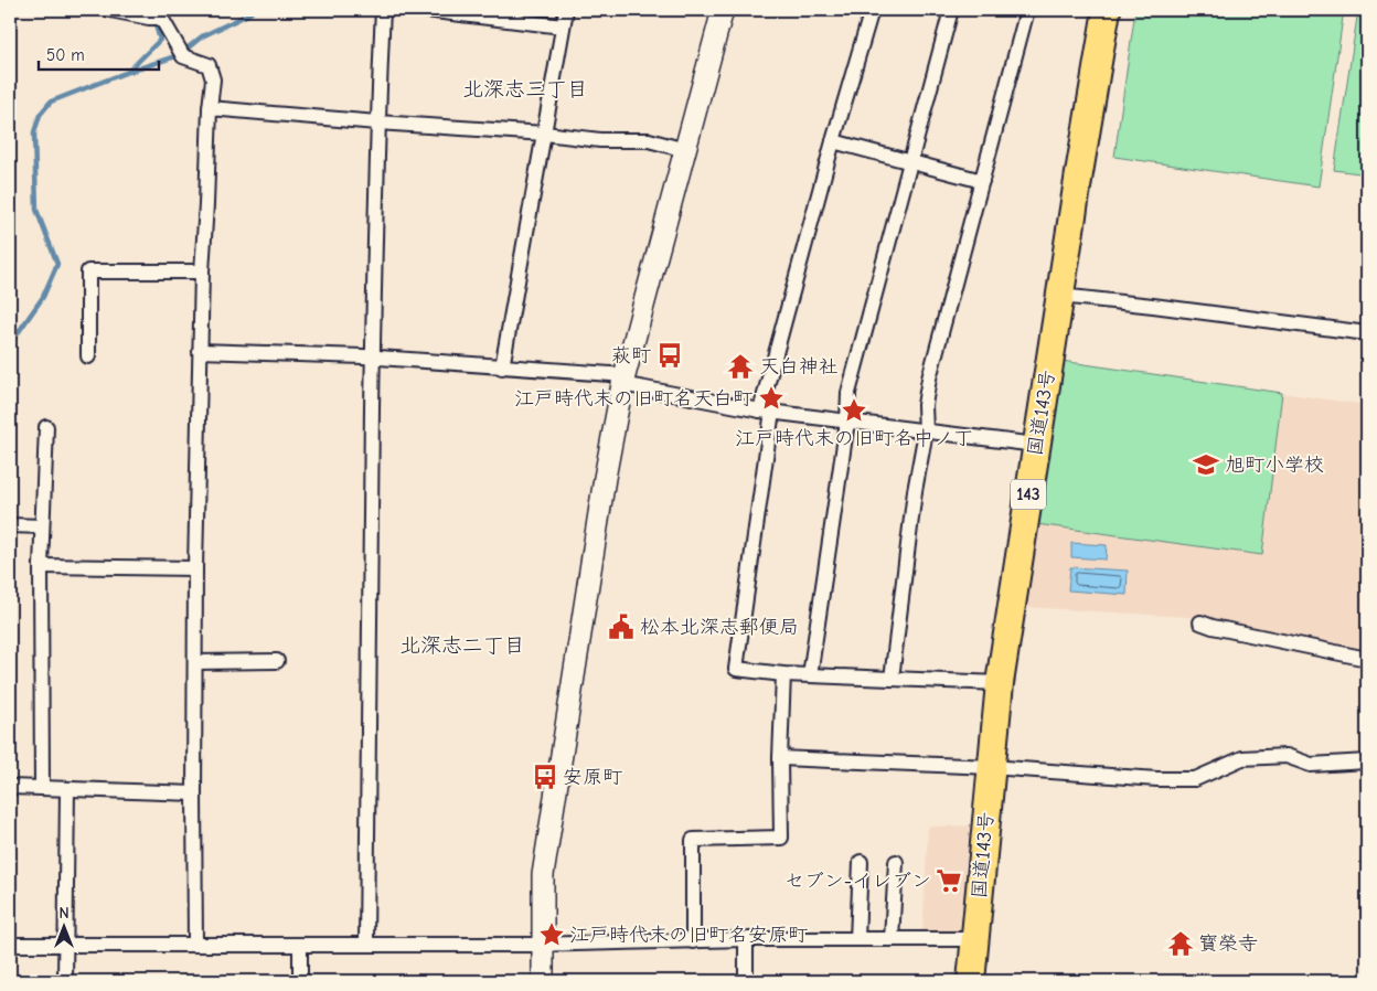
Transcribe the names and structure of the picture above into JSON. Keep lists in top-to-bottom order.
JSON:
{
  "streets": {
    "highway": ["国道143号", "143"]
  },
  "districts": ["北深志三丁目", "北深志二丁目"],
  "places": {
    "bus stop": ["萩町", "安原町"],
    "temple": ["天白神社", "寳榮寺"],
    "place": ["江戸時代末の旧町名天白町", "江戸時代末の旧町名中ノ丁", "江戸時代末の旧町名安原町"],
    "school or university": ["旭町小学校"],
    "public building": ["松本北深志郵便局"],
    "supermarket": ["セブン-イレブン"]
  },
  "scale_bar": "50 m",
  "north": "top"
}
